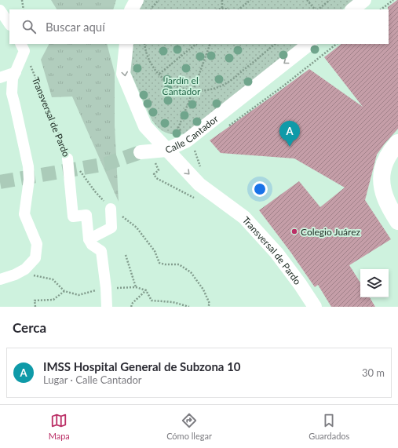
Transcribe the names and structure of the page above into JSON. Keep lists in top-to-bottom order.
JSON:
{
  "streets": {
    "street": ["Transversal de Pardo", "Calle Cantador"]
  },
  "crossings": [
    ["Transversal de Pardo", "Calle Cantador"]
  ],
  "one_way": ["Transversal de Pardo"],
  "parks": ["Jardín el Cantador"],
  "places": ["Colegio Juárez"],
  "page": {
    "search": "Buscar aquí",
    "pins": "A",
    "heading": "Cerca",
    "list": [
      {
        "mark": "A",
        "name": "IMSS Hospital General de Subzona 10",
        "note": "Lugar · Calle Cantador",
        "value": "30 m"
      }
    ],
    "nav": ["Mapa", "Cómo llegar", "Guardados"]
  }
}
